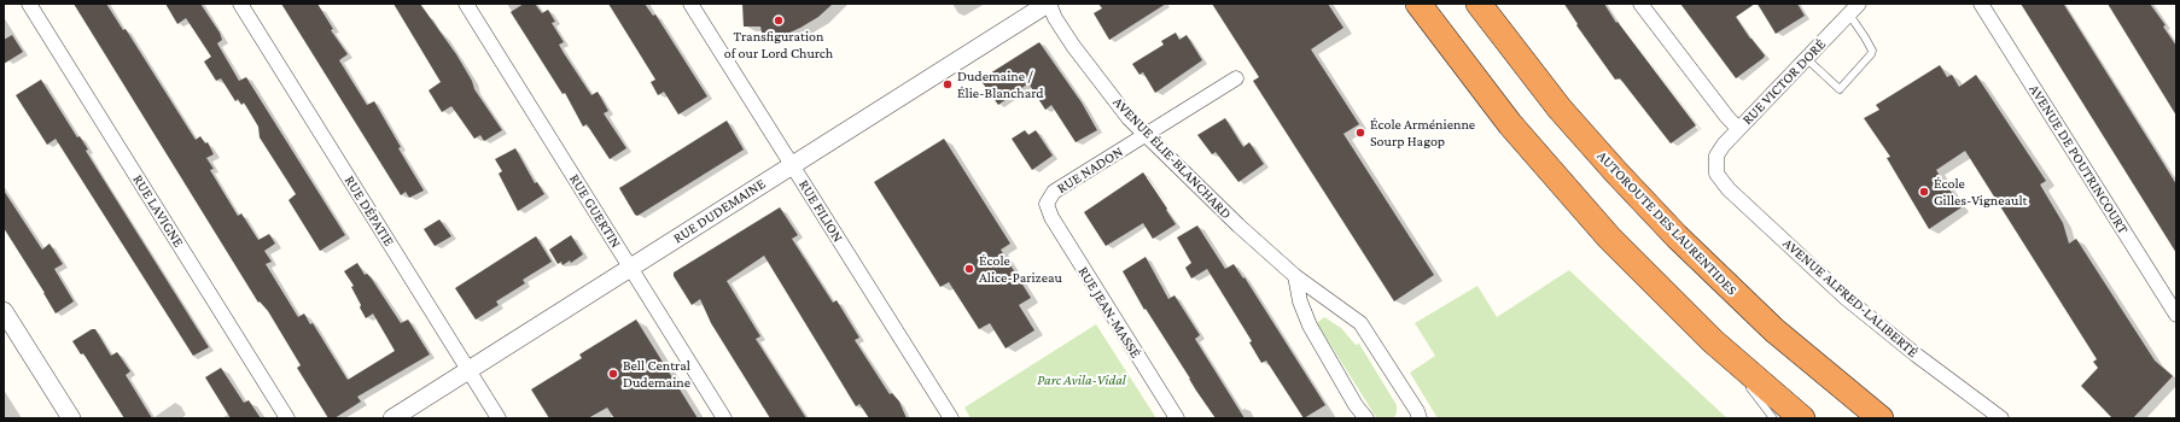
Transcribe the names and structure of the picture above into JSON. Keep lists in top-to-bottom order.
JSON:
{
  "streets": {
    "highway": ["AUTOROUTE DES LAURENTIDES"],
    "street": [
      "RUE VICTOR DORÉ",
      "AVENUE ÉLIE-BLANCHARD",
      "AVENUE DE POUTRINCOURT",
      "RUE NADON",
      "RUE LAVIGNE",
      "RUE DÉPATIE",
      "RUE GUERTIN",
      "RUE DUDEMAINE",
      "RUE FILION",
      "AVENUE ALFRED-LALIBERTÉ",
      "RUE JEAN-MASSÉ"
    ]
  },
  "crossings": [
    ["RUE VICTOR DORÉ", "AVENUE ALFRED-LALIBERTÉ"],
    ["AVENUE ÉLIE-BLANCHARD", "RUE NADON"],
    ["AVENUE ÉLIE-BLANCHARD", "RUE DUDEMAINE"],
    ["RUE NADON", "RUE JEAN-MASSÉ"],
    ["RUE DÉPATIE", "RUE DUDEMAINE"],
    ["RUE GUERTIN", "RUE DUDEMAINE"],
    ["RUE DUDEMAINE", "RUE FILION"]
  ],
  "parks": ["Parc Avila-Vidal"],
  "places": [
    "Transfiguration of our Lord Church",
    "Dudemaine / Élie-Blanchard",
    "École Arménienne Sourp Hagop",
    "École Gilles-Vigneault",
    "École Alice-Parizeau",
    "Bell Central Dudemaine"
  ]
}
